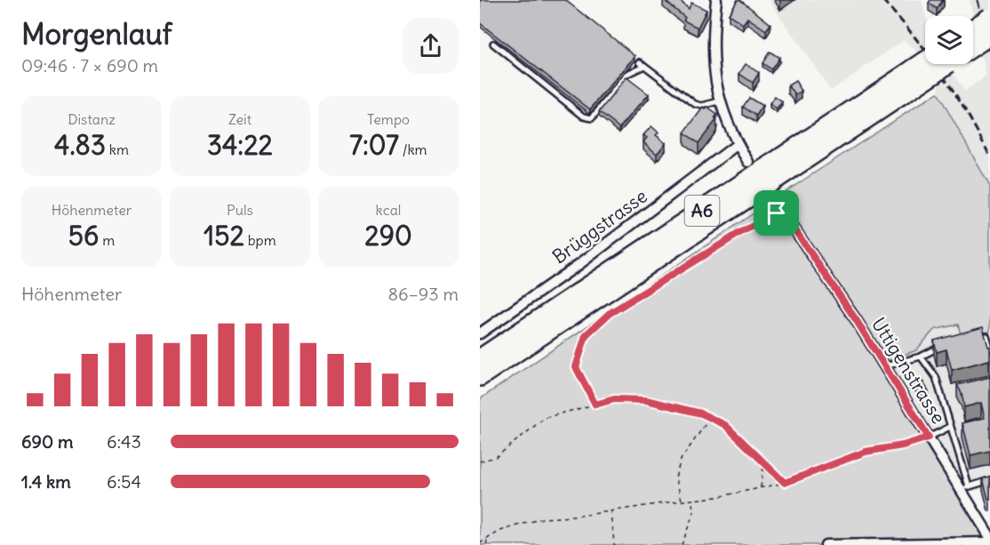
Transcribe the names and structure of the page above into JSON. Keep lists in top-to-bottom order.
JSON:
{
  "streets": {
    "highway": ["A6"],
    "street": ["Brüggstrasse", "Uttigenstrasse"]
  },
  "page": {
    "heading": ["Morgenlauf", "09:46 · 7 × 690 m"],
    "stats": [
      ["Distanz", "4.83 km"],
      ["Zeit", "34:22"],
      ["Tempo", "7:07 /km"],
      ["Höhenmeter", "56 m"],
      ["Puls", "152 bpm"],
      ["kcal", "290"]
    ],
    "chart": ["Höhenmeter", "86–93 m"],
    "list": [
      {
        "name": "690 m",
        "note": "6:43"
      },
      {
        "name": "1.4 km",
        "note": "6:54"
      }
    ]
  }
}
